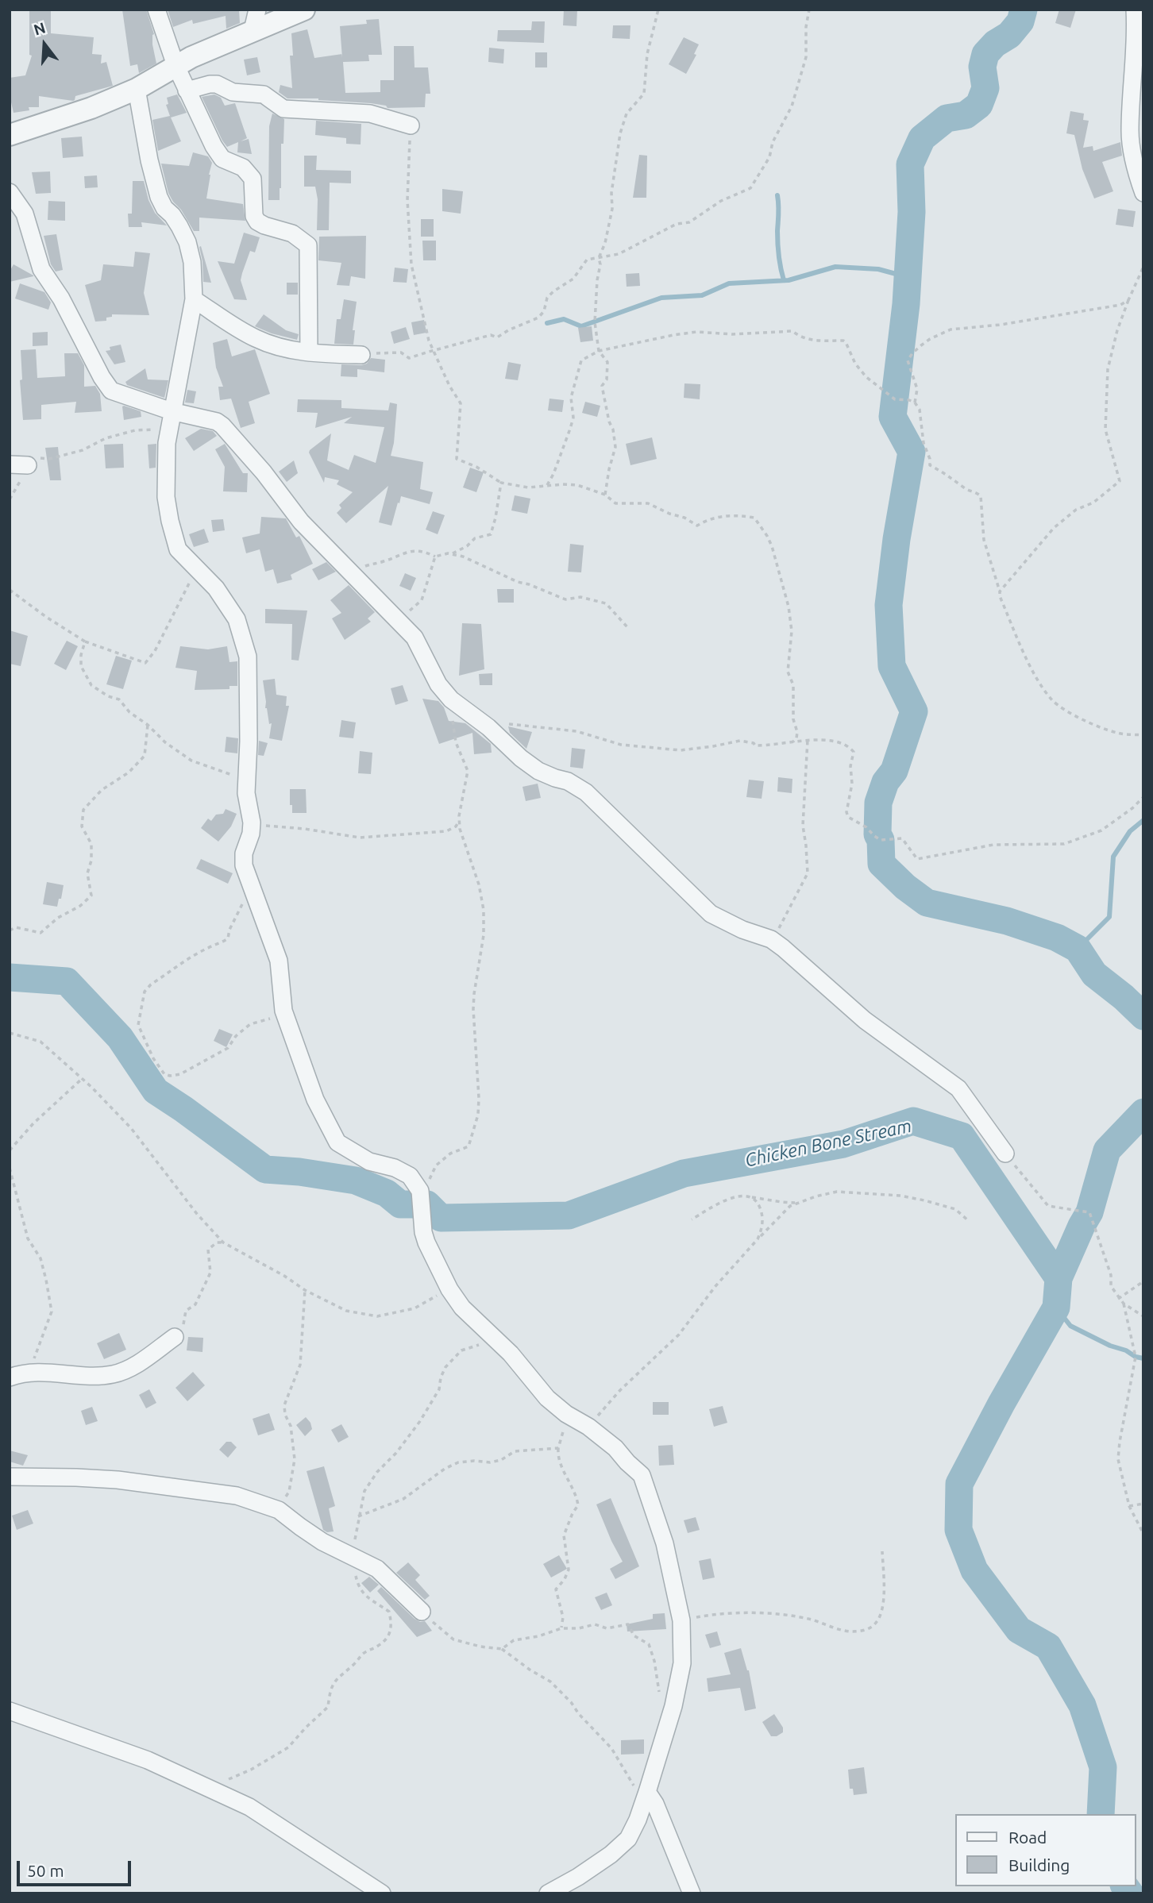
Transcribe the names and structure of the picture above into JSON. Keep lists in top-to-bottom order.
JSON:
{
  "water": ["Chicken Bone Stream"],
  "legend": ["Road", "Building"],
  "scale_bar": "50 m",
  "north": "top"
}
